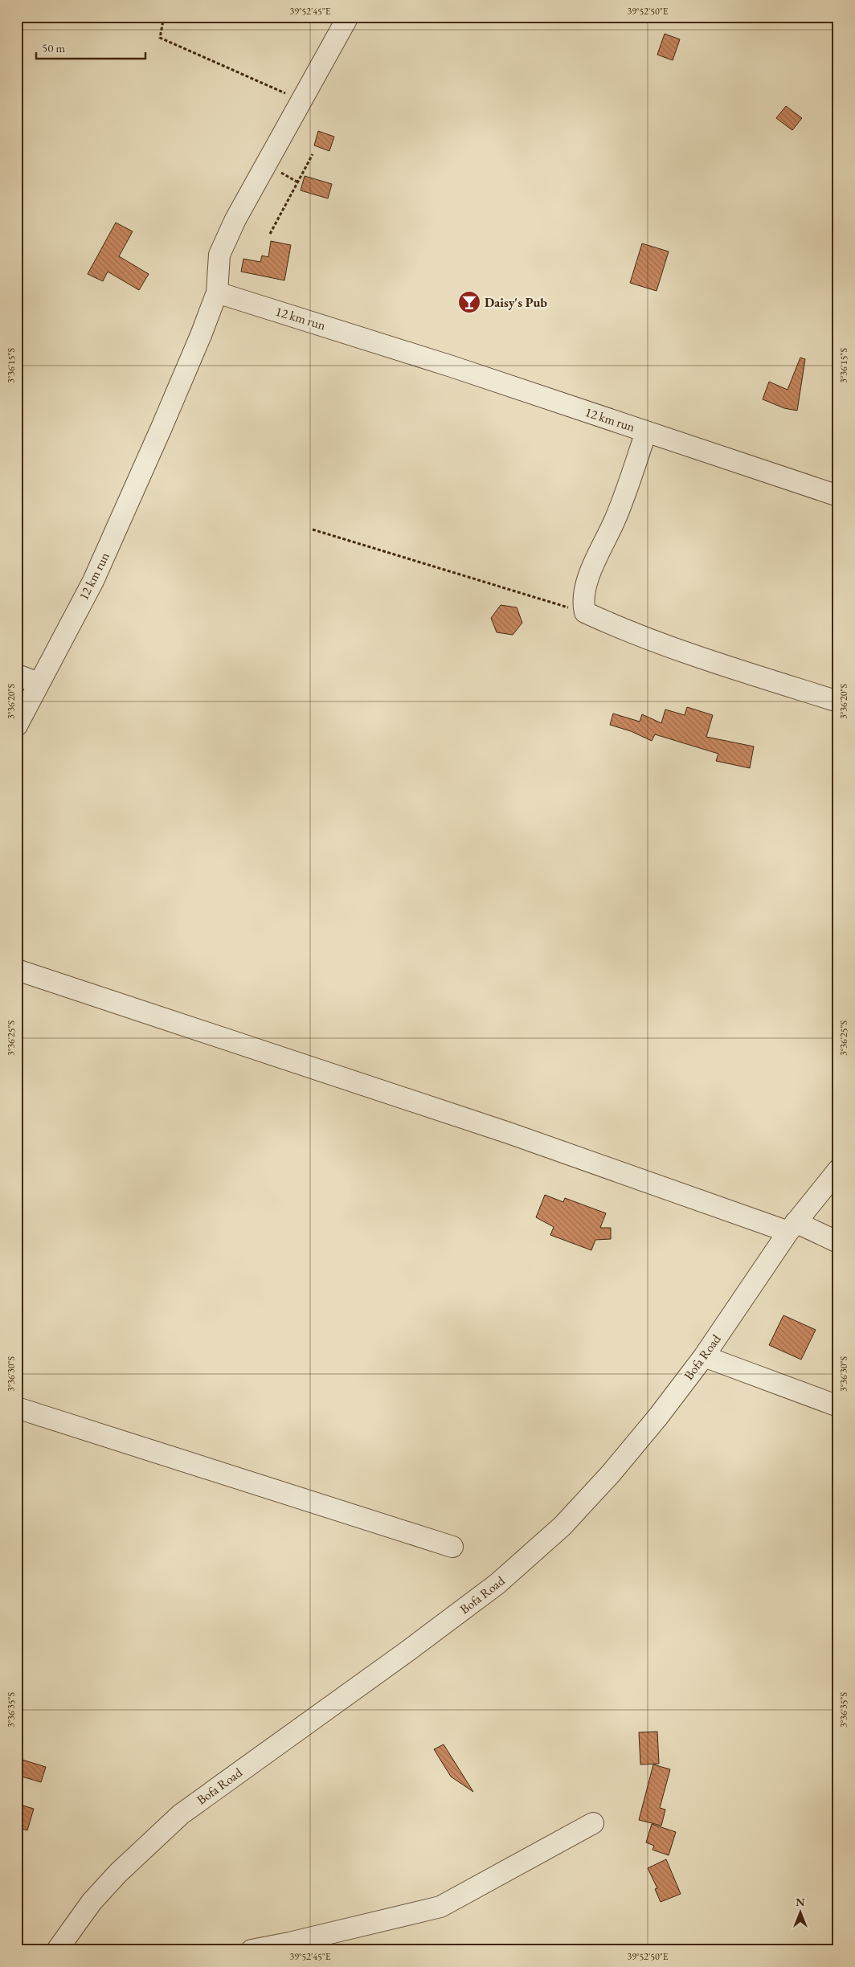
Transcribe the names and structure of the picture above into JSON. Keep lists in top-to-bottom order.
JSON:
{
  "streets": {
    "street": ["12 km run", "Bofa Road"]
  },
  "places": {
    "bar": ["Daisy's Pub"]
  },
  "scale_bar": "50 m",
  "north": "top",
  "coordinates": [
    "39°52'45\"E",
    "39°52'50\"E",
    "3°36'15\"S",
    "3°36'20\"S",
    "3°36'25\"S",
    "3°36'30\"S",
    "3°36'35\"S"
  ]
}
